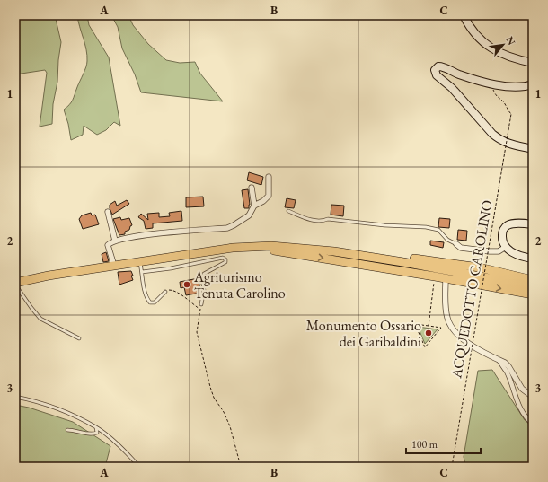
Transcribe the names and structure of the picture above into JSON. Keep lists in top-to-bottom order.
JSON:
{
  "streets": {
    "path": ["ACQUEDOTTO CAROLINO"]
  },
  "places": ["Agriturismo Tenuta Carolino", "Monumento Ossario dei Garibaldini"],
  "scale_bar": "100 m",
  "north": "top right",
  "grid": {
    "columns": ["A", "B", "C"],
    "rows": ["1", "2", "3"]
  }
}
